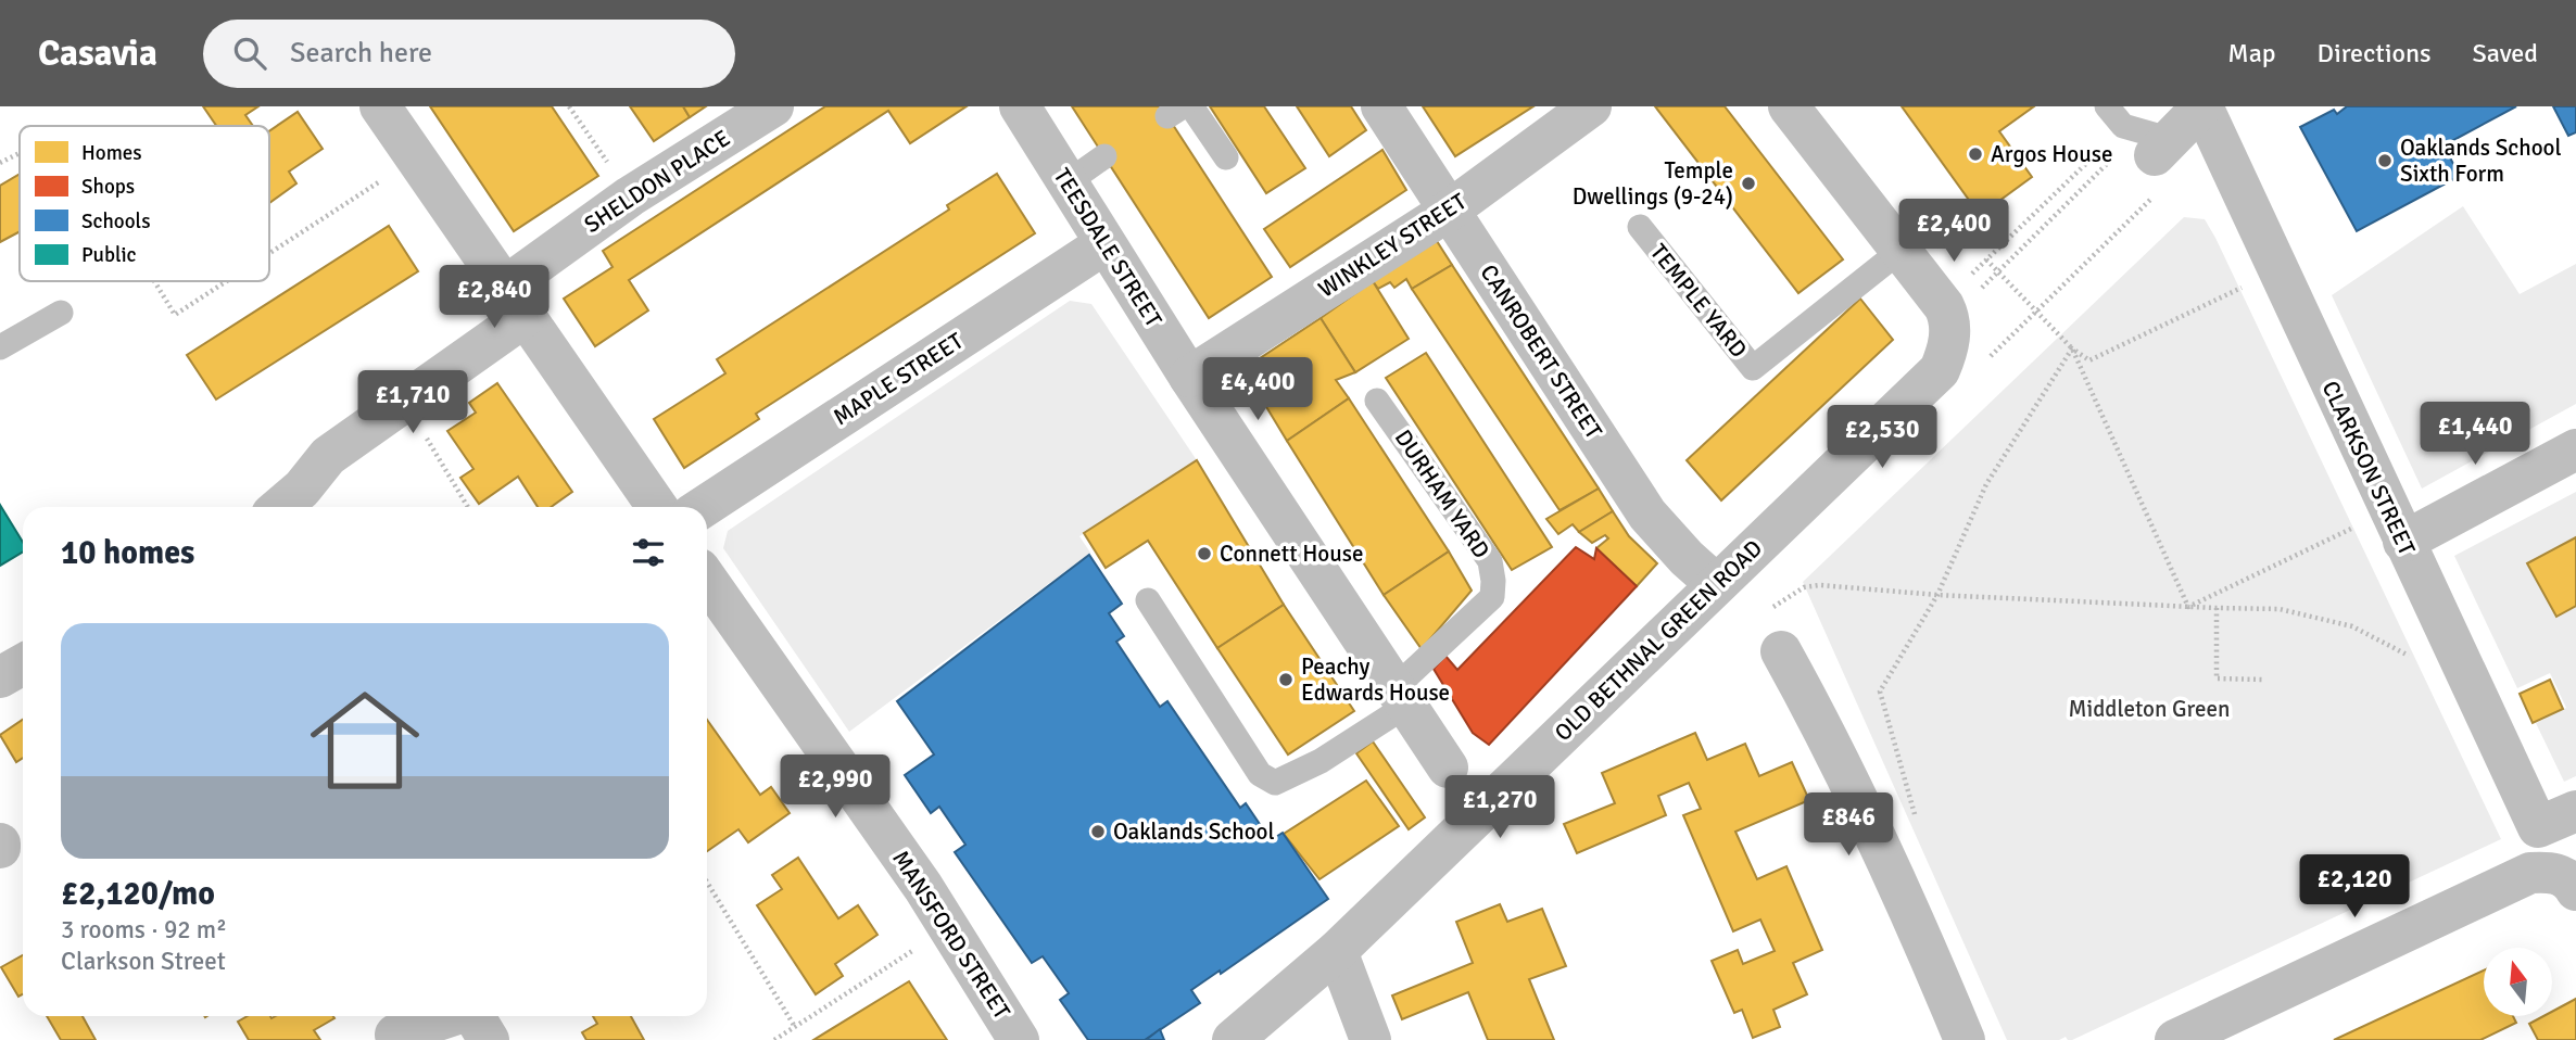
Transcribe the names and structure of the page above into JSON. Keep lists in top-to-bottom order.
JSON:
{
  "streets": {
    "street": [
      "SHELDON PLACE",
      "WINKLEY STREET",
      "TEESDALE STREET",
      "CANROBERT STREET",
      "MAPLE STREET",
      "CLARKSON STREET",
      "OLD BETHNAL GREEN ROAD",
      "MANSFORD STREET"
    ],
    "lane": ["TEMPLE YARD", "DURHAM YARD"]
  },
  "crossings": [
    ["WINKLEY STREET", "TEESDALE STREET"],
    ["WINKLEY STREET", "CANROBERT STREET"],
    ["TEESDALE STREET", "MAPLE STREET"],
    ["TEESDALE STREET", "DURHAM YARD"],
    ["CANROBERT STREET", "OLD BETHNAL GREEN ROAD"]
  ],
  "parks": ["Middleton Green"],
  "places": [
    "Argos House",
    "Oaklands School Sixth Form",
    "Temple Dwellings (9-24)",
    "Connett House",
    "Peachy Edwards House",
    "Oaklands School"
  ],
  "legend": [
    "Homes",
    "Shops",
    "Schools",
    "Public"
  ],
  "north": "top",
  "page": {
    "header": "Casavia",
    "search": "Search here",
    "nav": ["Map", "Directions", "Saved"],
    "price": [
      "£2,400",
      "£2,840",
      "£4,400",
      "£1,710",
      "£1,440",
      "£2,530",
      "£2,990",
      "£1,270",
      "£846",
      "£2,120"
    ],
    "heading": "10 homes",
    "list": [
      {
        "name": "£2,120/mo",
        "note": "3 rooms · 92 m² · Clarkson Street"
      }
    ]
  }
}
